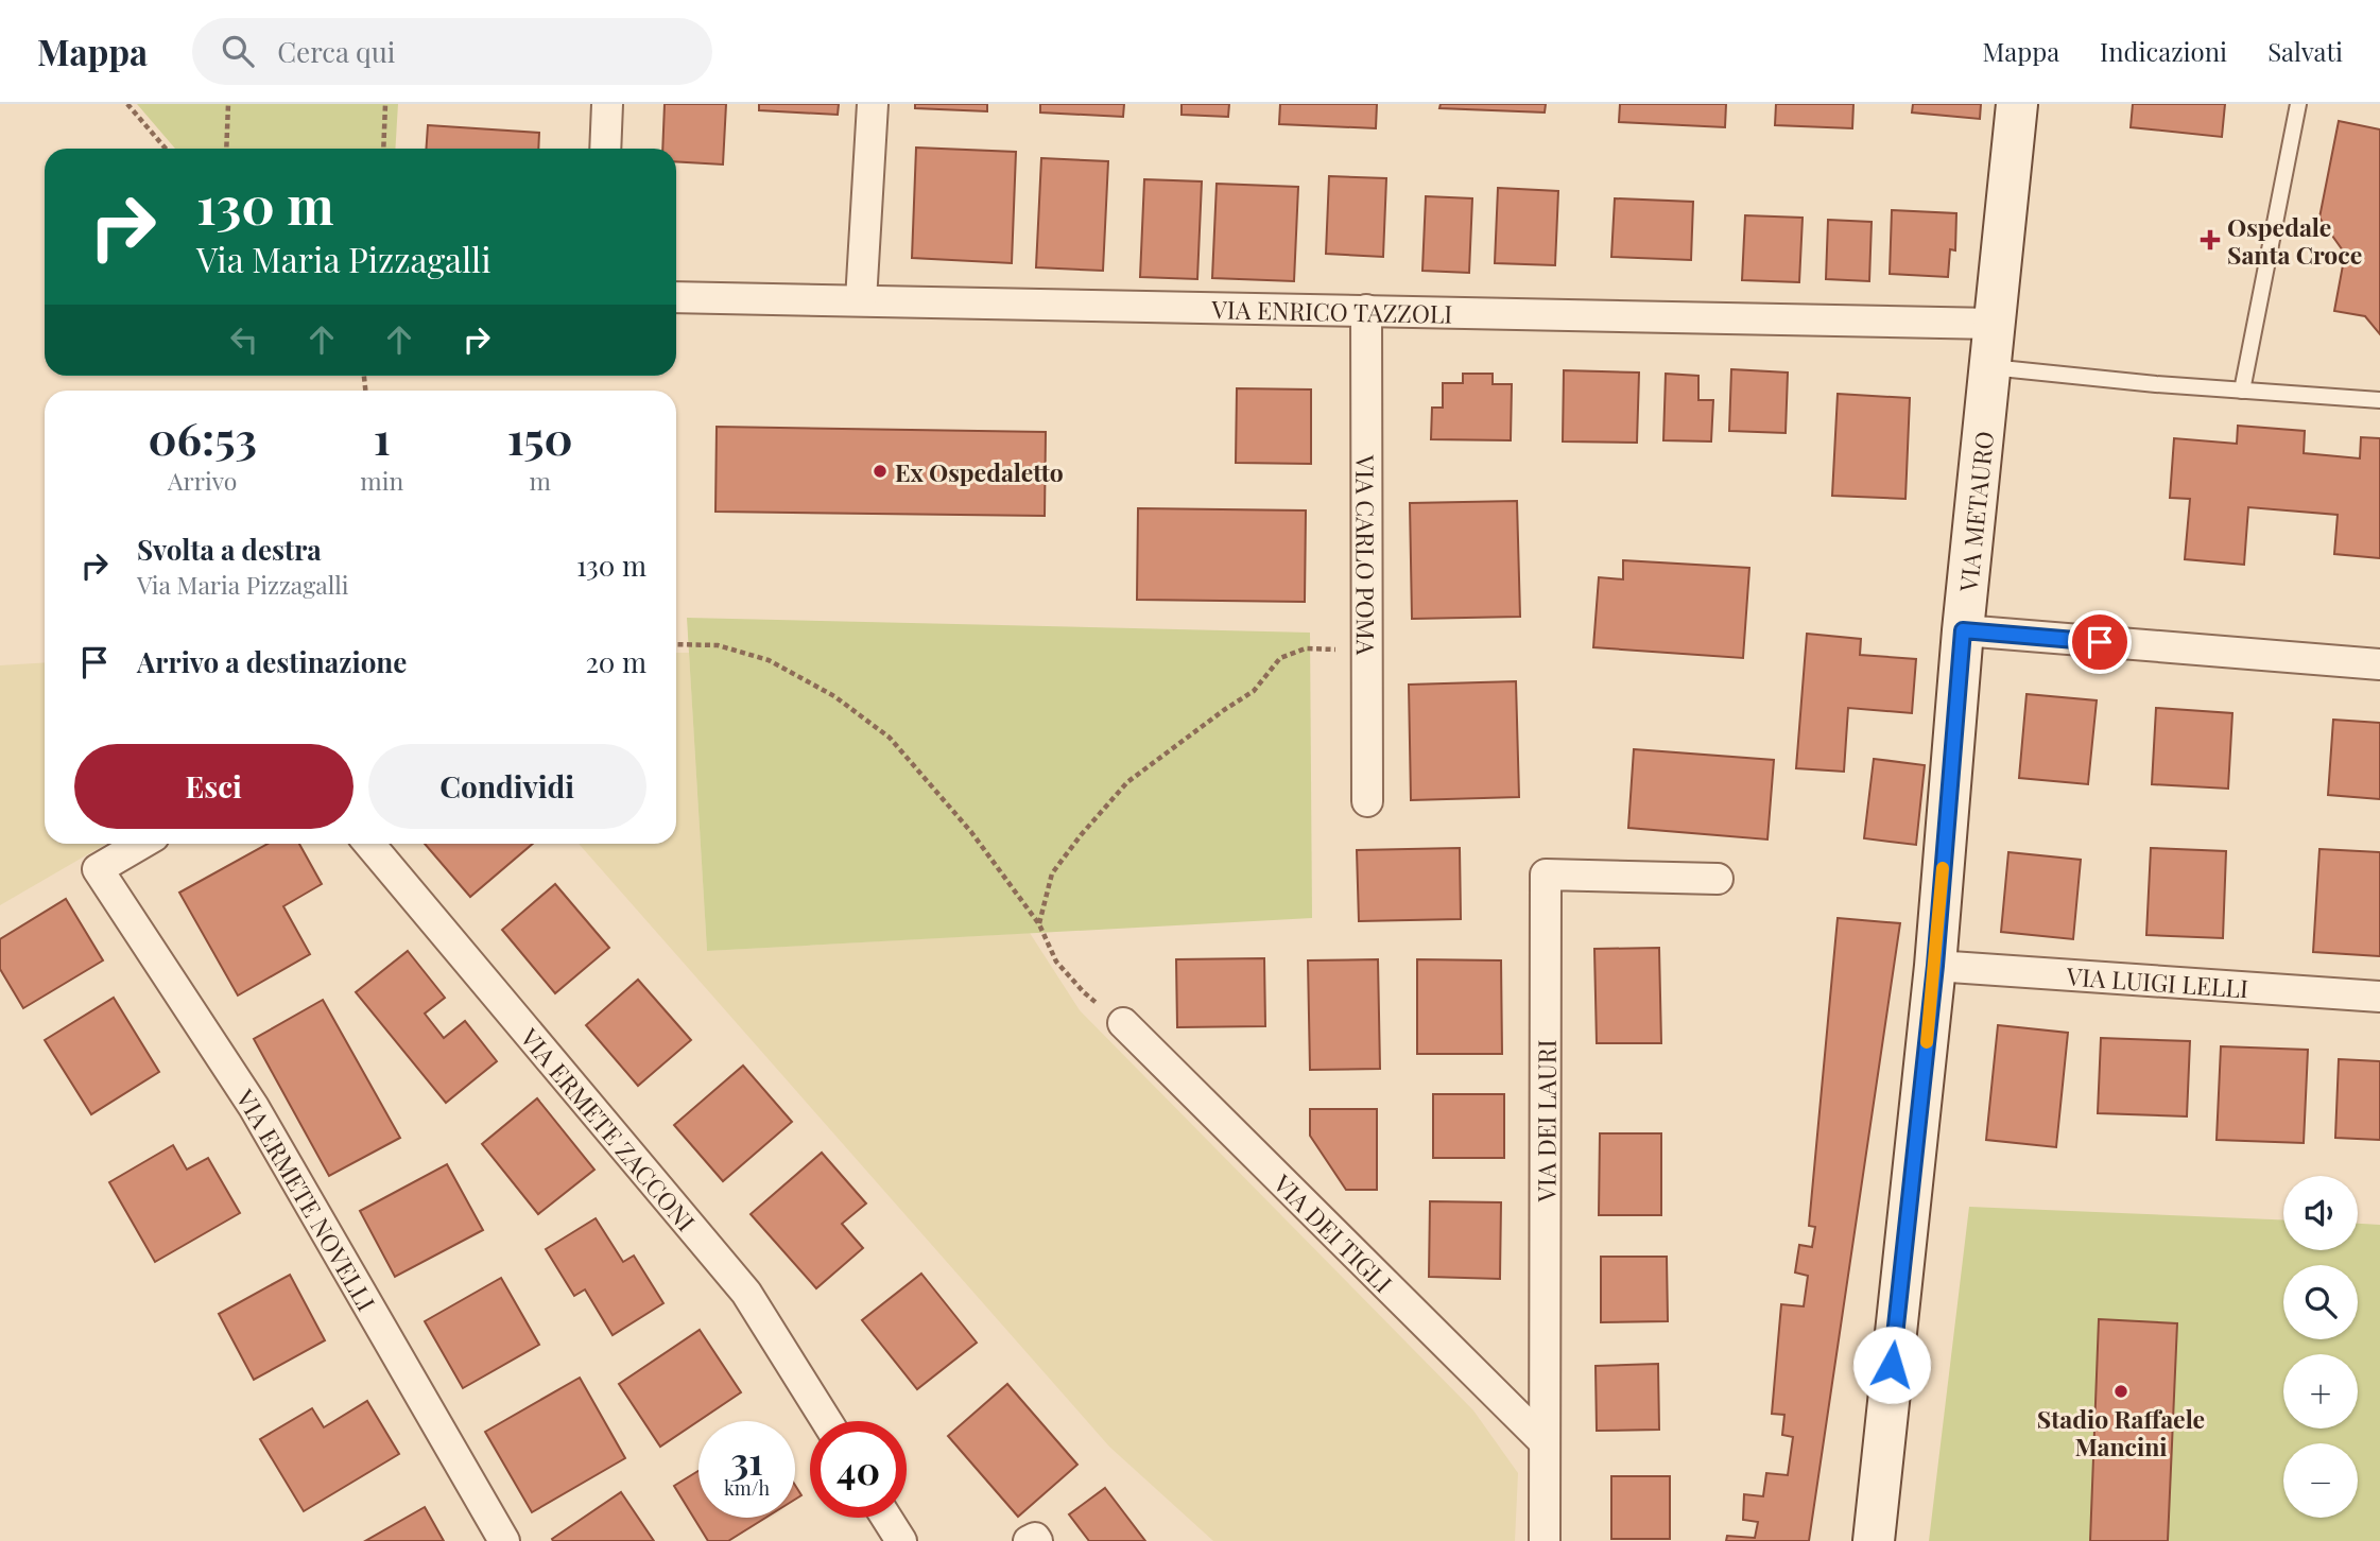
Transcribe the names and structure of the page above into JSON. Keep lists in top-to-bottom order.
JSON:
{
  "streets": {
    "street": [
      "VIA ENRICO TAZZOLI",
      "VIA METAURO",
      "VIA CARLO POMA",
      "VIA LUIGI LELLI",
      "VIA DEI LAURI",
      "VIA ERMETE ZACCONI",
      "VIA ERMETE NOVELLI",
      "VIA DEI TIGLI"
    ]
  },
  "crossings": [
    ["VIA ENRICO TAZZOLI", "VIA METAURO"],
    ["VIA ENRICO TAZZOLI", "VIA CARLO POMA"],
    ["VIA METAURO", "VIA LUIGI LELLI"],
    ["VIA DEI LAURI", "VIA DEI TIGLI"]
  ],
  "places": {
    "health": ["Ospedale Santa Croce"],
    "other": ["Ex Ospedaletto", "Stadio Raffaele Mancini"]
  },
  "page": {
    "header": "Mappa",
    "search": "Cerca qui",
    "nav": ["Mappa", "Indicazioni", "Salvati"],
    "turn": ["130 m", "Via Maria Pizzagalli"],
    "eta": [
      "06:53",
      "Arrivo",
      "1",
      "min",
      "150",
      "m"
    ],
    "list": [
      {
        "name": "Svolta a destra",
        "note": "Via Maria Pizzagalli",
        "value": "130 m"
      },
      {
        "name": "Arrivo a destinazione",
        "value": "20 m"
      }
    ],
    "buttons": ["Esci", "Condividi"],
    "map_buttons": ["+", "−"],
    "speed": "31 km/h",
    "limit": "40"
  }
}
